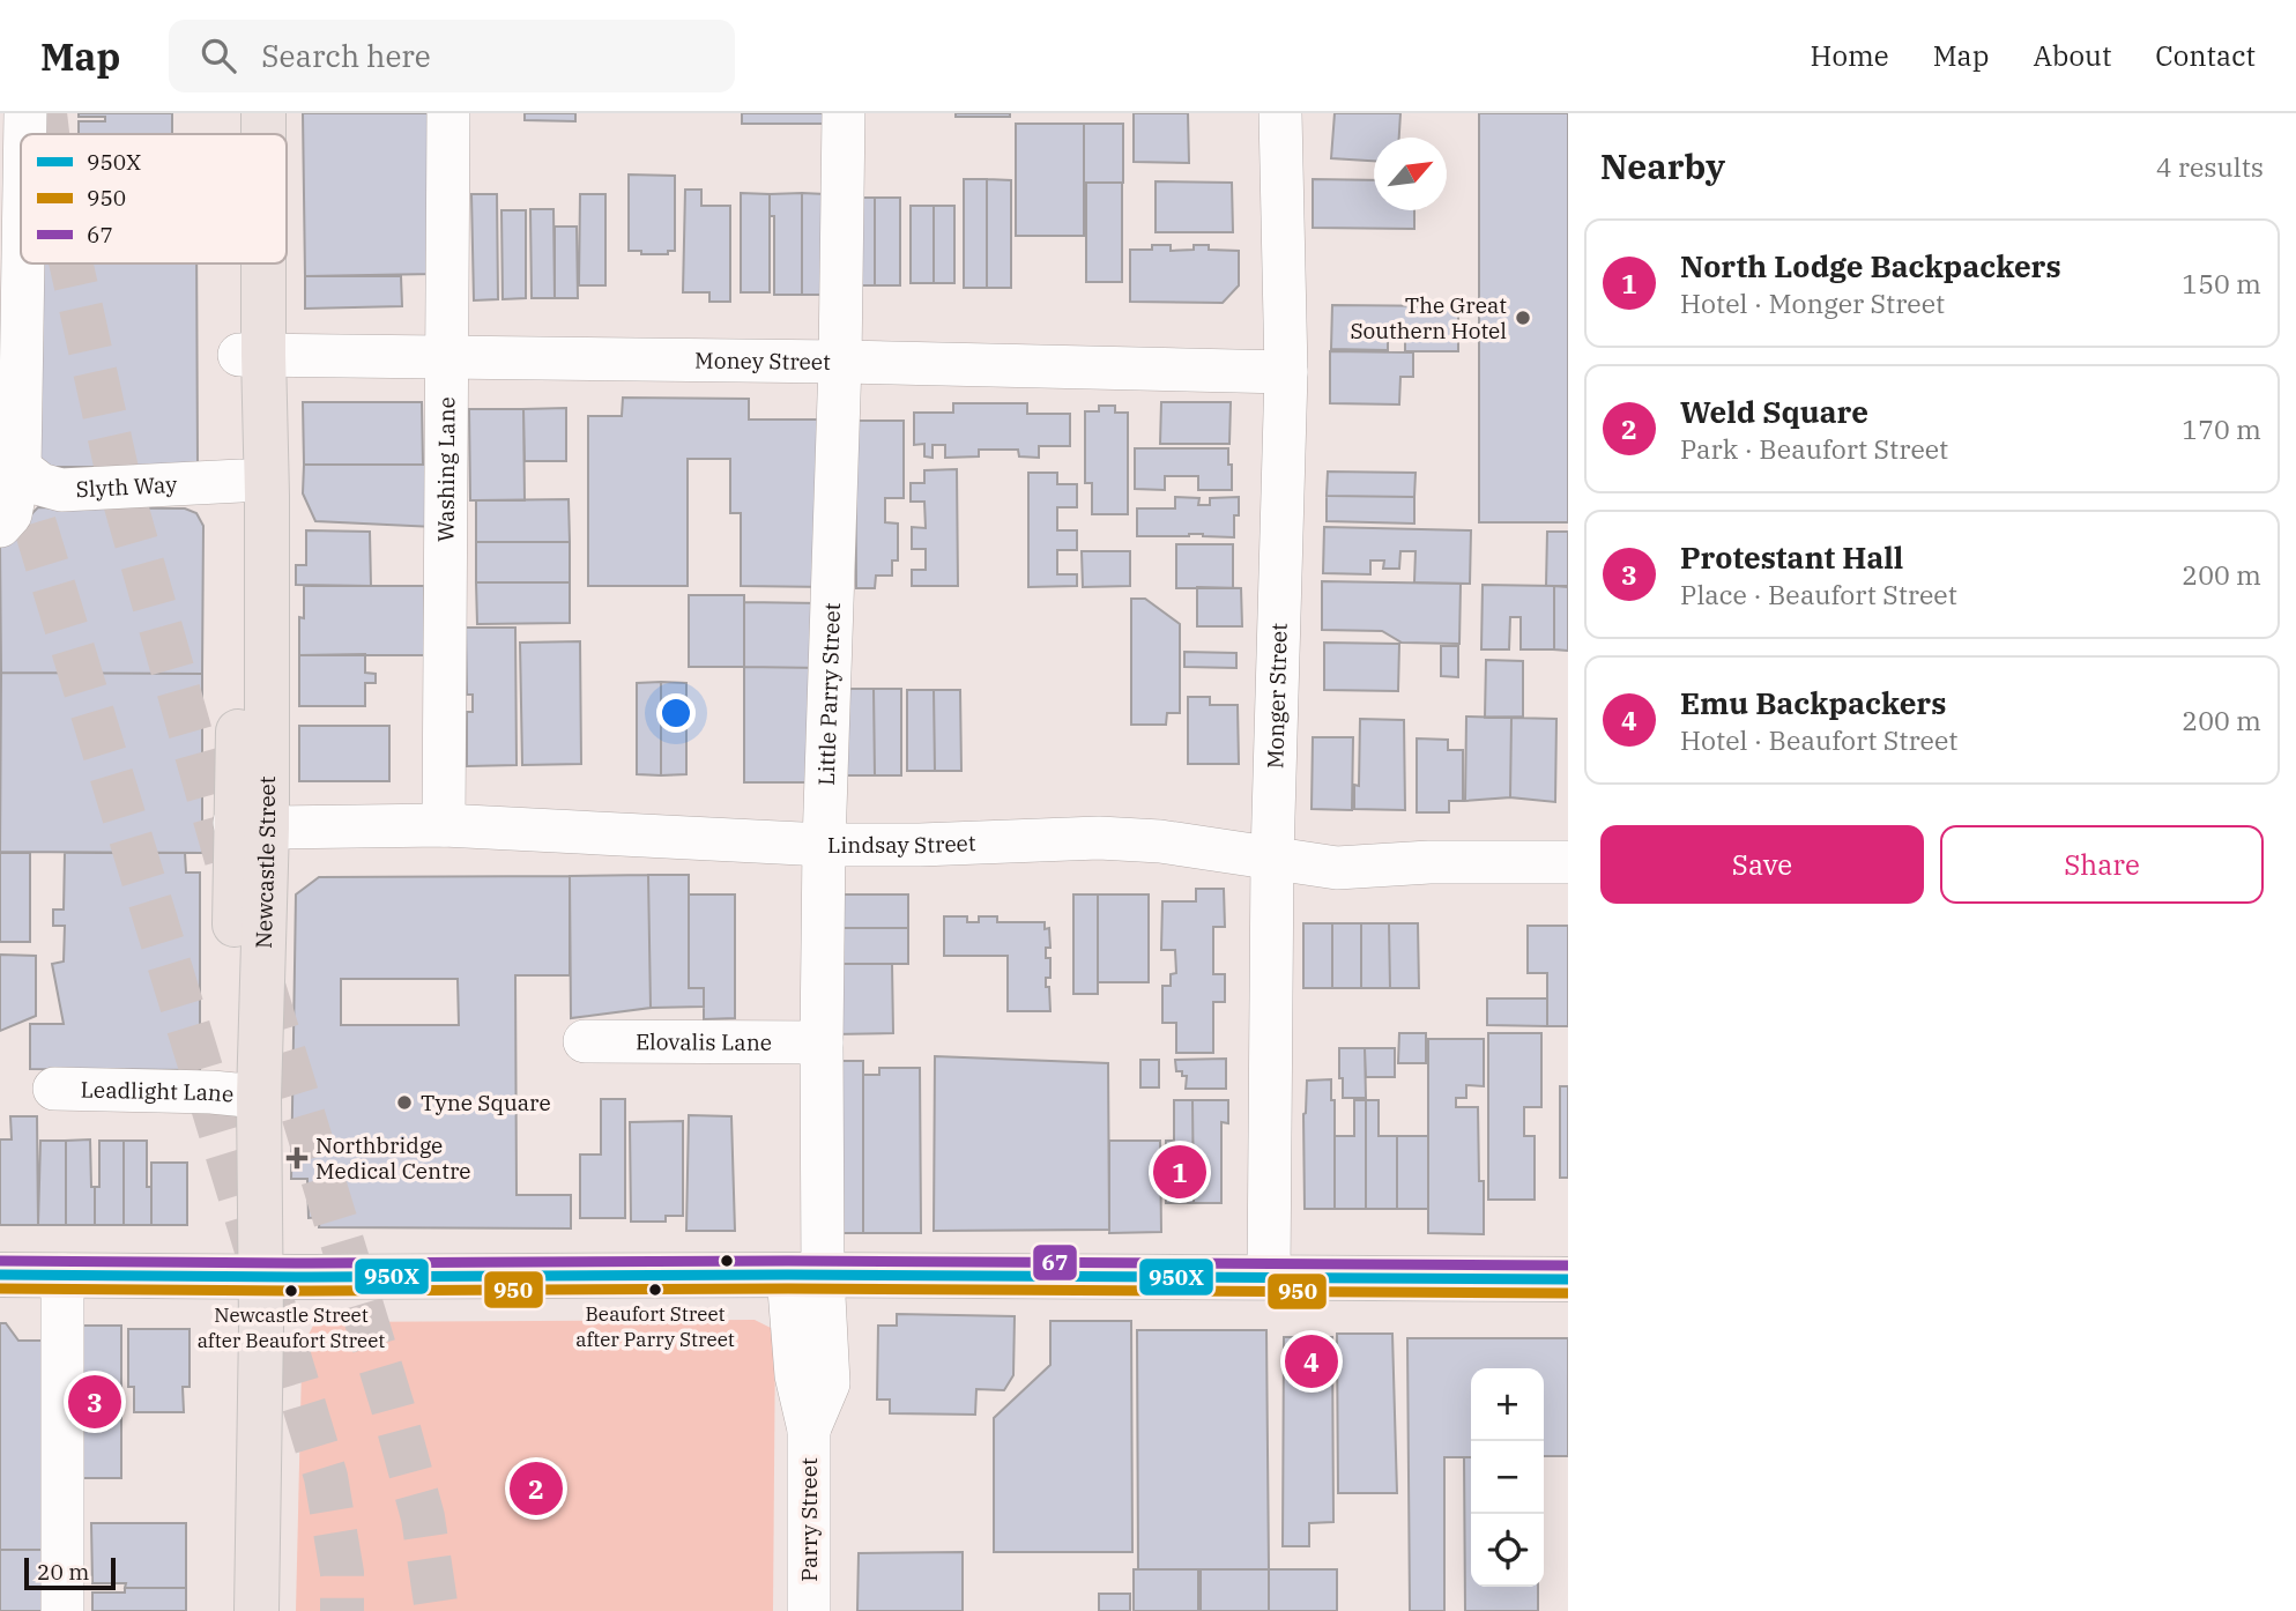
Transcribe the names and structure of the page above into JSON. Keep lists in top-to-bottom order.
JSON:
{
  "streets": {
    "main road": ["Newcastle Street"],
    "street": [
      "Money Street",
      "Washing Lane",
      "Slyth Way",
      "Little Parry Street",
      "Monger Street",
      "Lindsay Street",
      "Elovalis Lane",
      "Leadlight Lane",
      "Parry Street"
    ]
  },
  "crossings": [
    ["Money Street", "Washing Lane"],
    ["Money Street", "Little Parry Street"],
    ["Money Street", "Monger Street"],
    ["Money Street", "Newcastle Street"],
    ["Washing Lane", "Lindsay Street"],
    ["Slyth Way", "Newcastle Street"],
    ["Little Parry Street", "Lindsay Street"],
    ["Little Parry Street", "Elovalis Lane"],
    ["Little Parry Street", "Parry Street"],
    ["Monger Street", "Lindsay Street"],
    ["Lindsay Street", "Newcastle Street"],
    ["Newcastle Street", "Leadlight Lane"]
  ],
  "places": {
    "other": [
      "The Great Southern Hotel",
      "Tyne Square",
      "Beaufort Street after Parry Street",
      "Newcastle Street after Beaufort Street"
    ],
    "health": ["Northbridge Medical Centre"]
  },
  "lines": ["transit line 67", "transit line 950X", "transit line 950"],
  "legend": ["950X", "950", "67"],
  "scale_bar": "20 m",
  "north": "top right",
  "page": {
    "header": "Map",
    "search": "Search here",
    "nav": [
      "Home",
      "Map",
      "About",
      "Contact"
    ],
    "heading": ["Nearby", "4 results"],
    "list": [
      {
        "mark": "1",
        "name": "North Lodge Backpackers",
        "note": "Hotel · Monger Street",
        "value": "150 m"
      },
      {
        "mark": "2",
        "name": "Weld Square",
        "note": "Park · Beaufort Street",
        "value": "170 m"
      },
      {
        "mark": "3",
        "name": "Protestant Hall",
        "note": "Place · Beaufort Street",
        "value": "200 m"
      },
      {
        "mark": "4",
        "name": "Emu Backpackers",
        "note": "Hotel · Beaufort Street",
        "value": "200 m"
      }
    ],
    "buttons": ["Save", "Share"],
    "pins": [
      "1",
      "4",
      "3",
      "2"
    ],
    "map_buttons": ["+", "−"],
    "scale": "20 m"
  }
}
